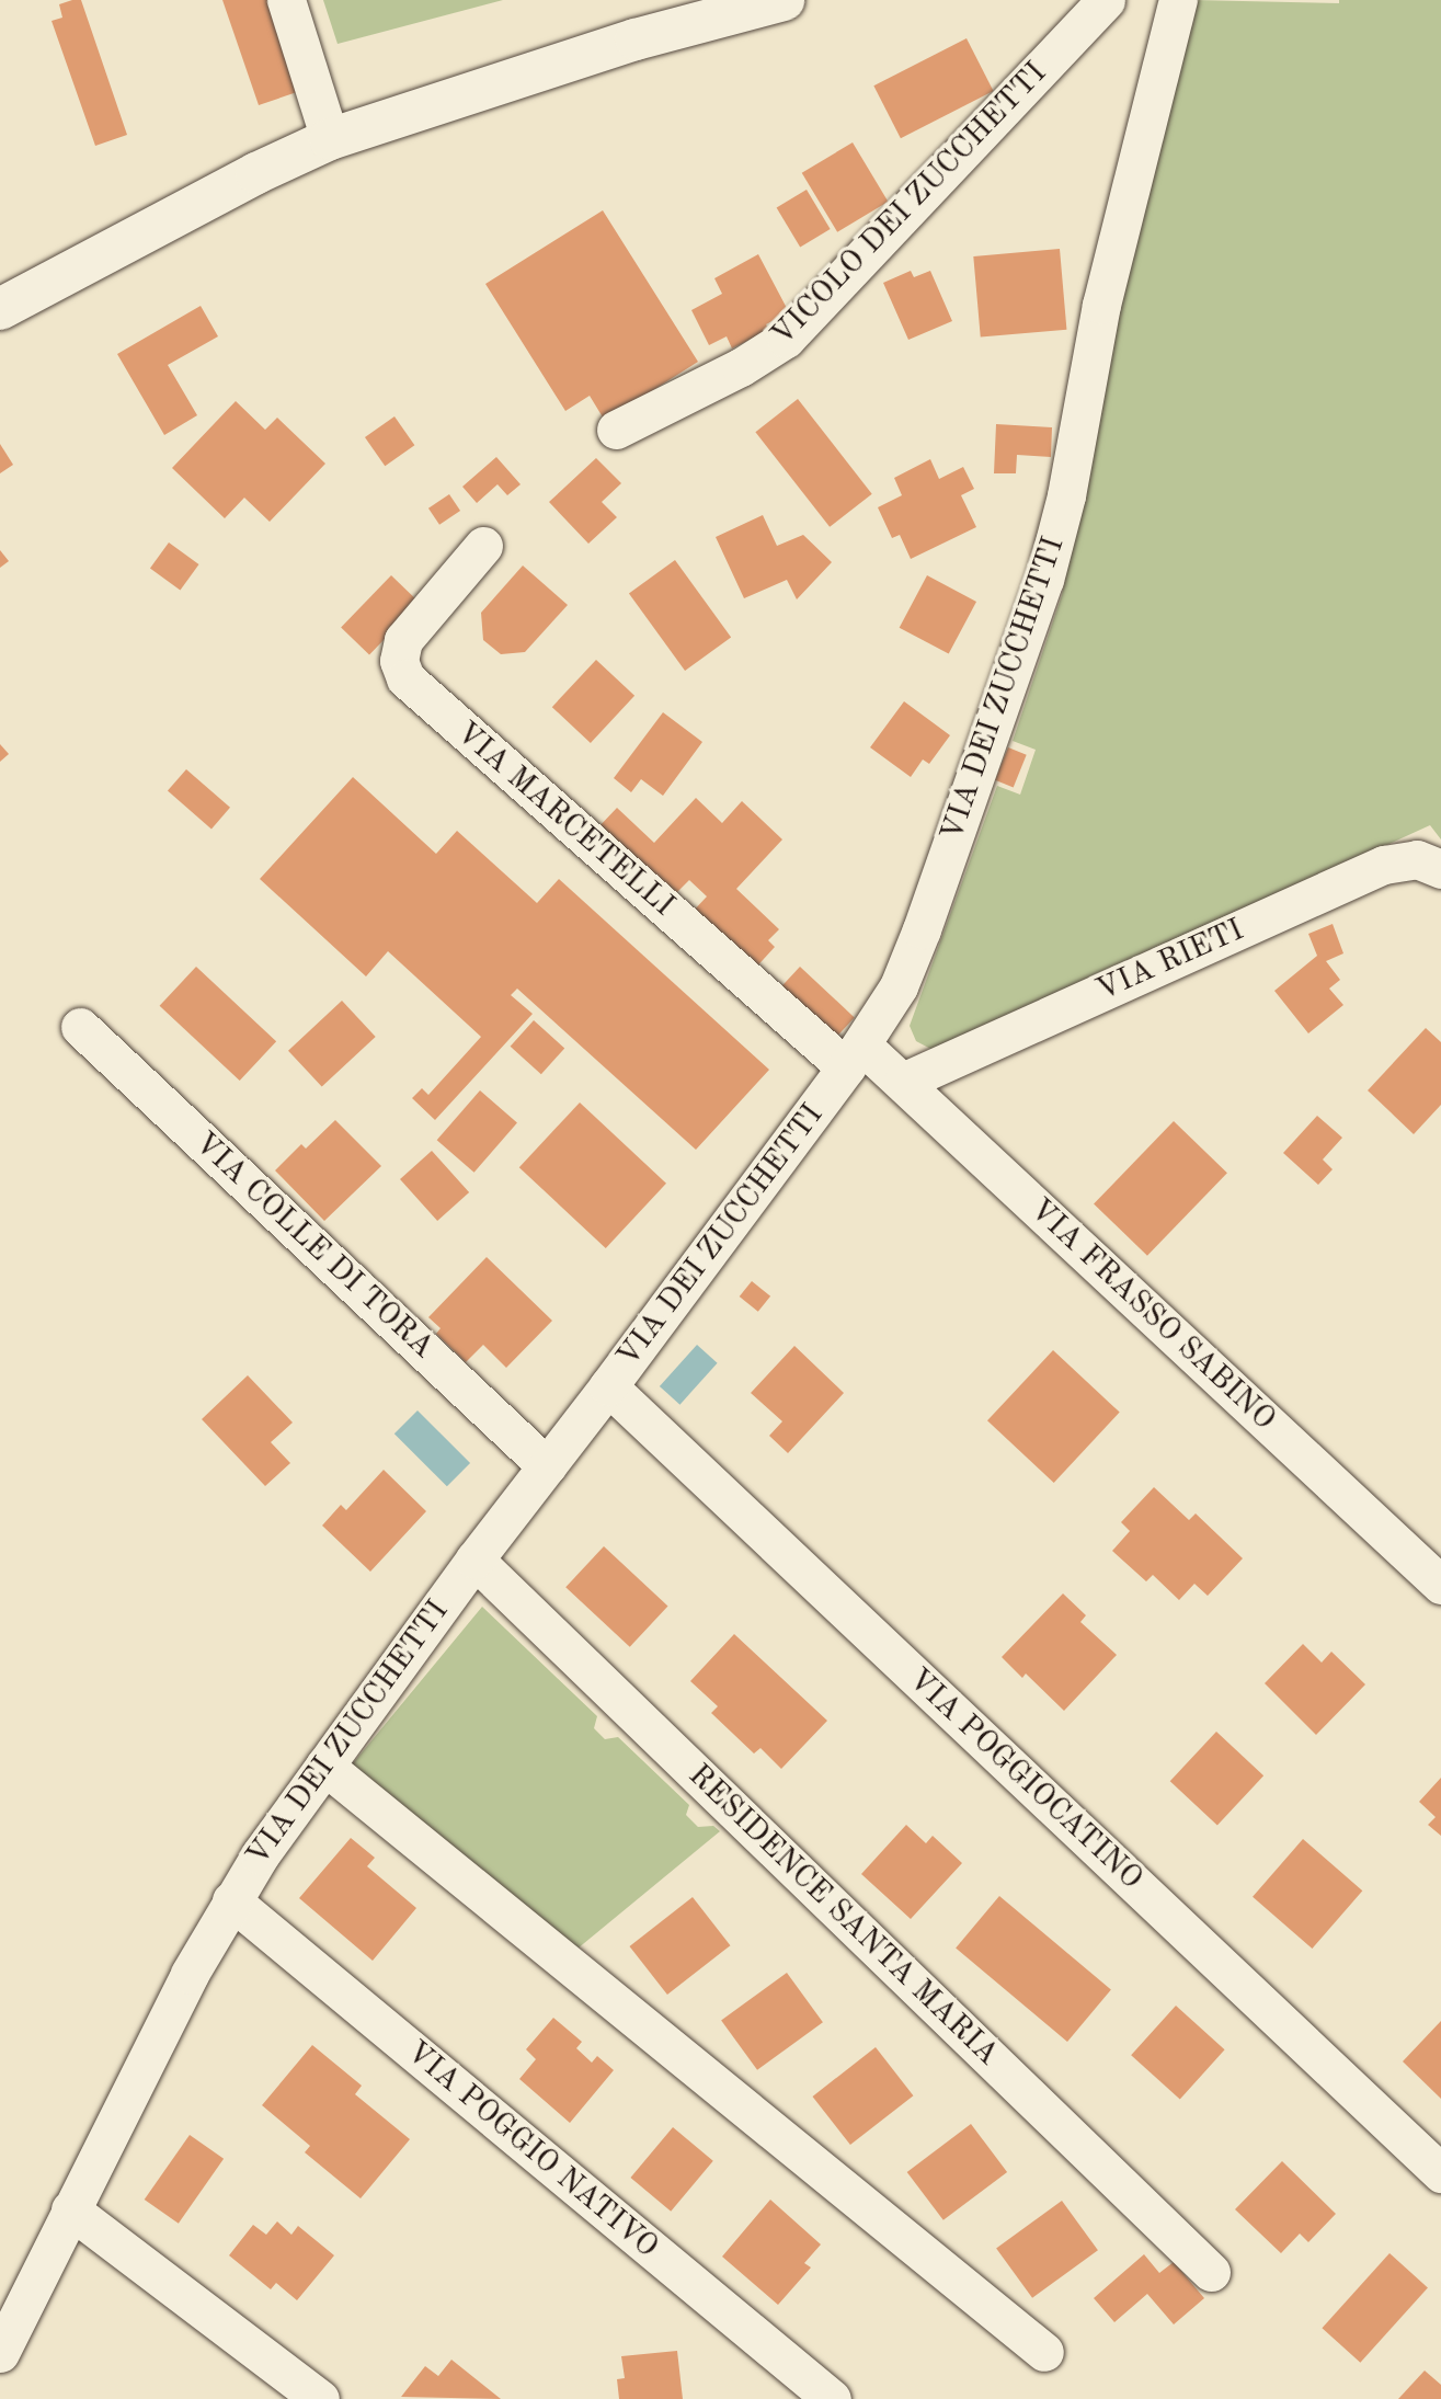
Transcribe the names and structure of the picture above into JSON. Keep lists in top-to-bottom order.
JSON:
{
  "streets": {
    "street": [
      "VICOLO DEI ZUCCHETTI",
      "VIA DEI ZUCCHETTI",
      "VIA MARCETELLI",
      "VIA RIETI",
      "VIA COLLE DI TORA",
      "VIA FRASSO SABINO",
      "VIA POGGIOCATINO",
      "RESIDENCE SANTA MARIA",
      "VIA POGGIO NATIVO"
    ]
  },
  "crossings": [
    ["VIA DEI ZUCCHETTI", "VIA MARCETELLI"],
    ["VIA DEI ZUCCHETTI", "VIA COLLE DI TORA"],
    ["VIA DEI ZUCCHETTI", "VIA FRASSO SABINO"],
    ["VIA DEI ZUCCHETTI", "VIA POGGIOCATINO"],
    ["VIA DEI ZUCCHETTI", "RESIDENCE SANTA MARIA"],
    ["VIA DEI ZUCCHETTI", "VIA POGGIO NATIVO"],
    ["VIA MARCETELLI", "VIA FRASSO SABINO"],
    ["VIA RIETI", "VIA FRASSO SABINO"]
  ]
}
